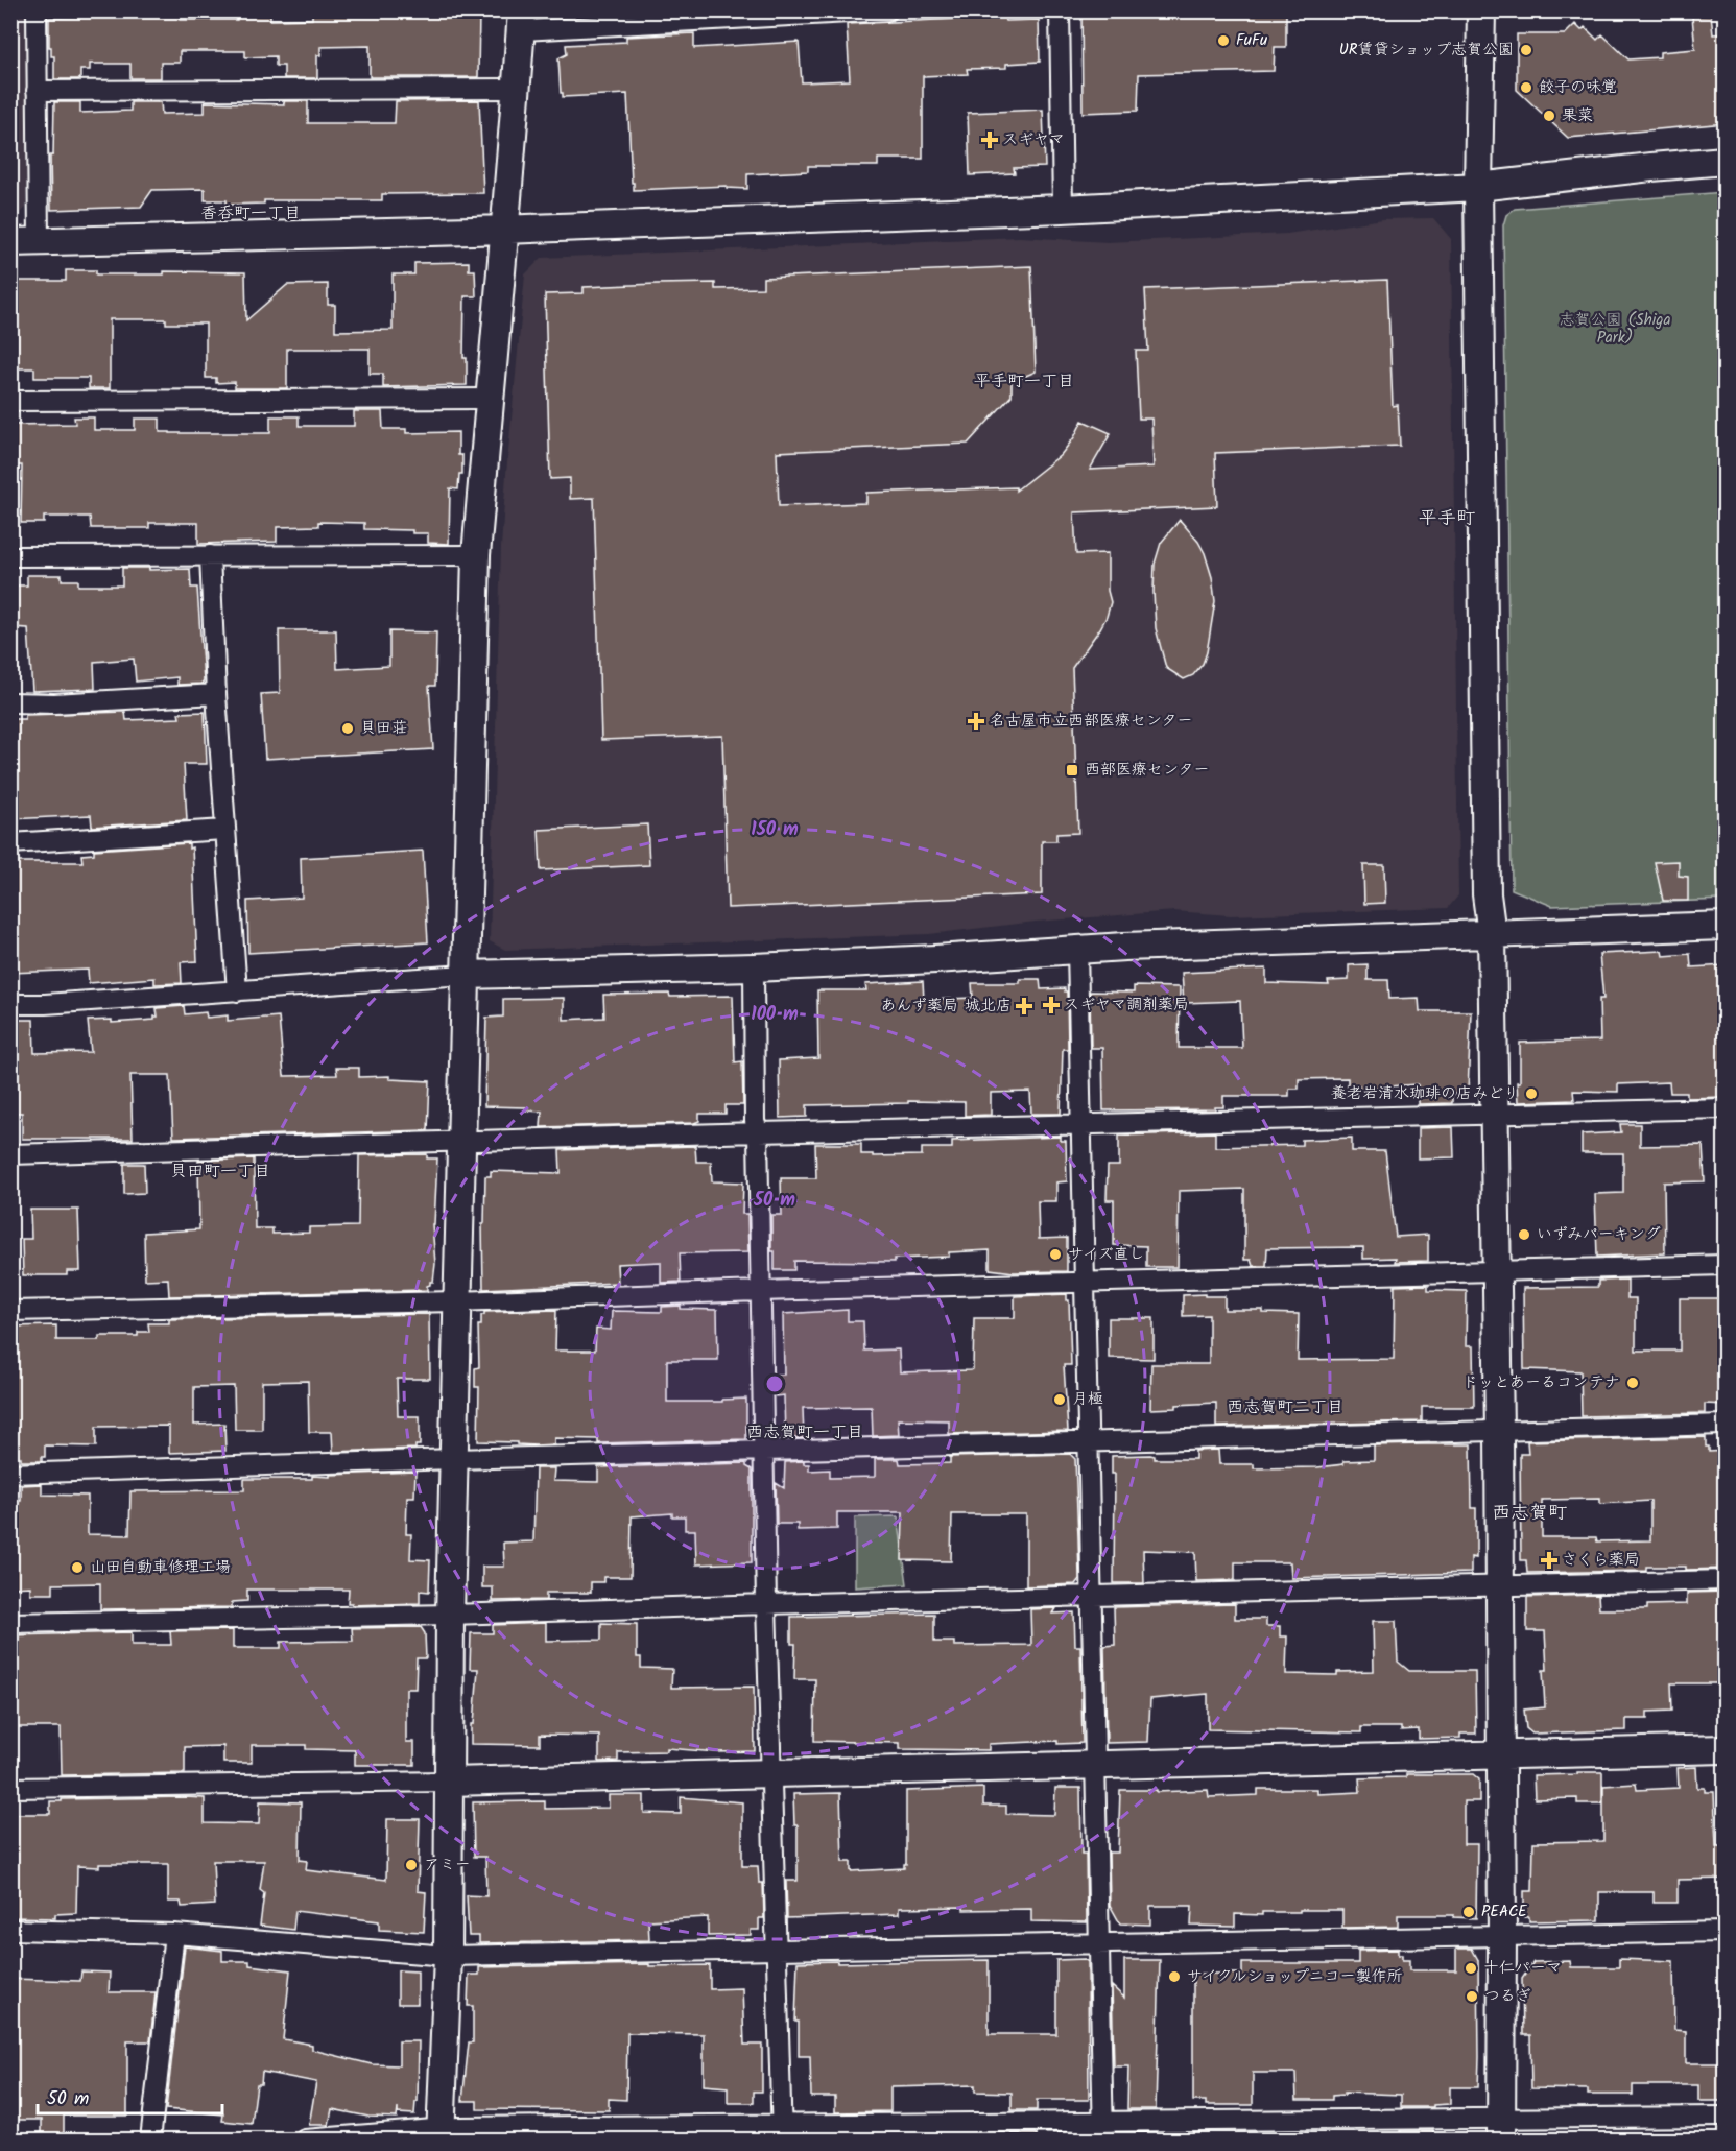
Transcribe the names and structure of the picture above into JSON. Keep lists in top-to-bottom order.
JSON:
{
  "districts": [
    "香呑町一丁目",
    "平手町一丁目",
    "平手町",
    "貝田町一丁目",
    "西志賀町二丁目",
    "西志賀町一丁目",
    "西志賀町"
  ],
  "parks": ["志賀公園 (Shiga Park)"],
  "places": {
    "other": [
      "FuFu",
      "UR賃貸ショップ志賀公園",
      "餃子の味覚",
      "果菜",
      "貝田荘",
      "養老岩清水珈琲の店みどり",
      "いずみパーキング",
      "サイズ直し",
      "ドッとあーるコンテナ",
      "月極",
      "山田自動車修理工場",
      "アミー",
      "PEACE",
      "十仁パーマ",
      "サイクルショップニコー製作所",
      "つるぎ"
    ],
    "health": [
      "スギヤマ",
      "名古屋市立西部医療センター",
      "スギヤマ調剤薬局",
      "あんず薬局 城北店",
      "さくら薬局"
    ],
    "transit": ["西部医療センター"]
  },
  "scale_bar": "50 m",
  "rings": ["150 m", "100 m", "50 m"]
}
